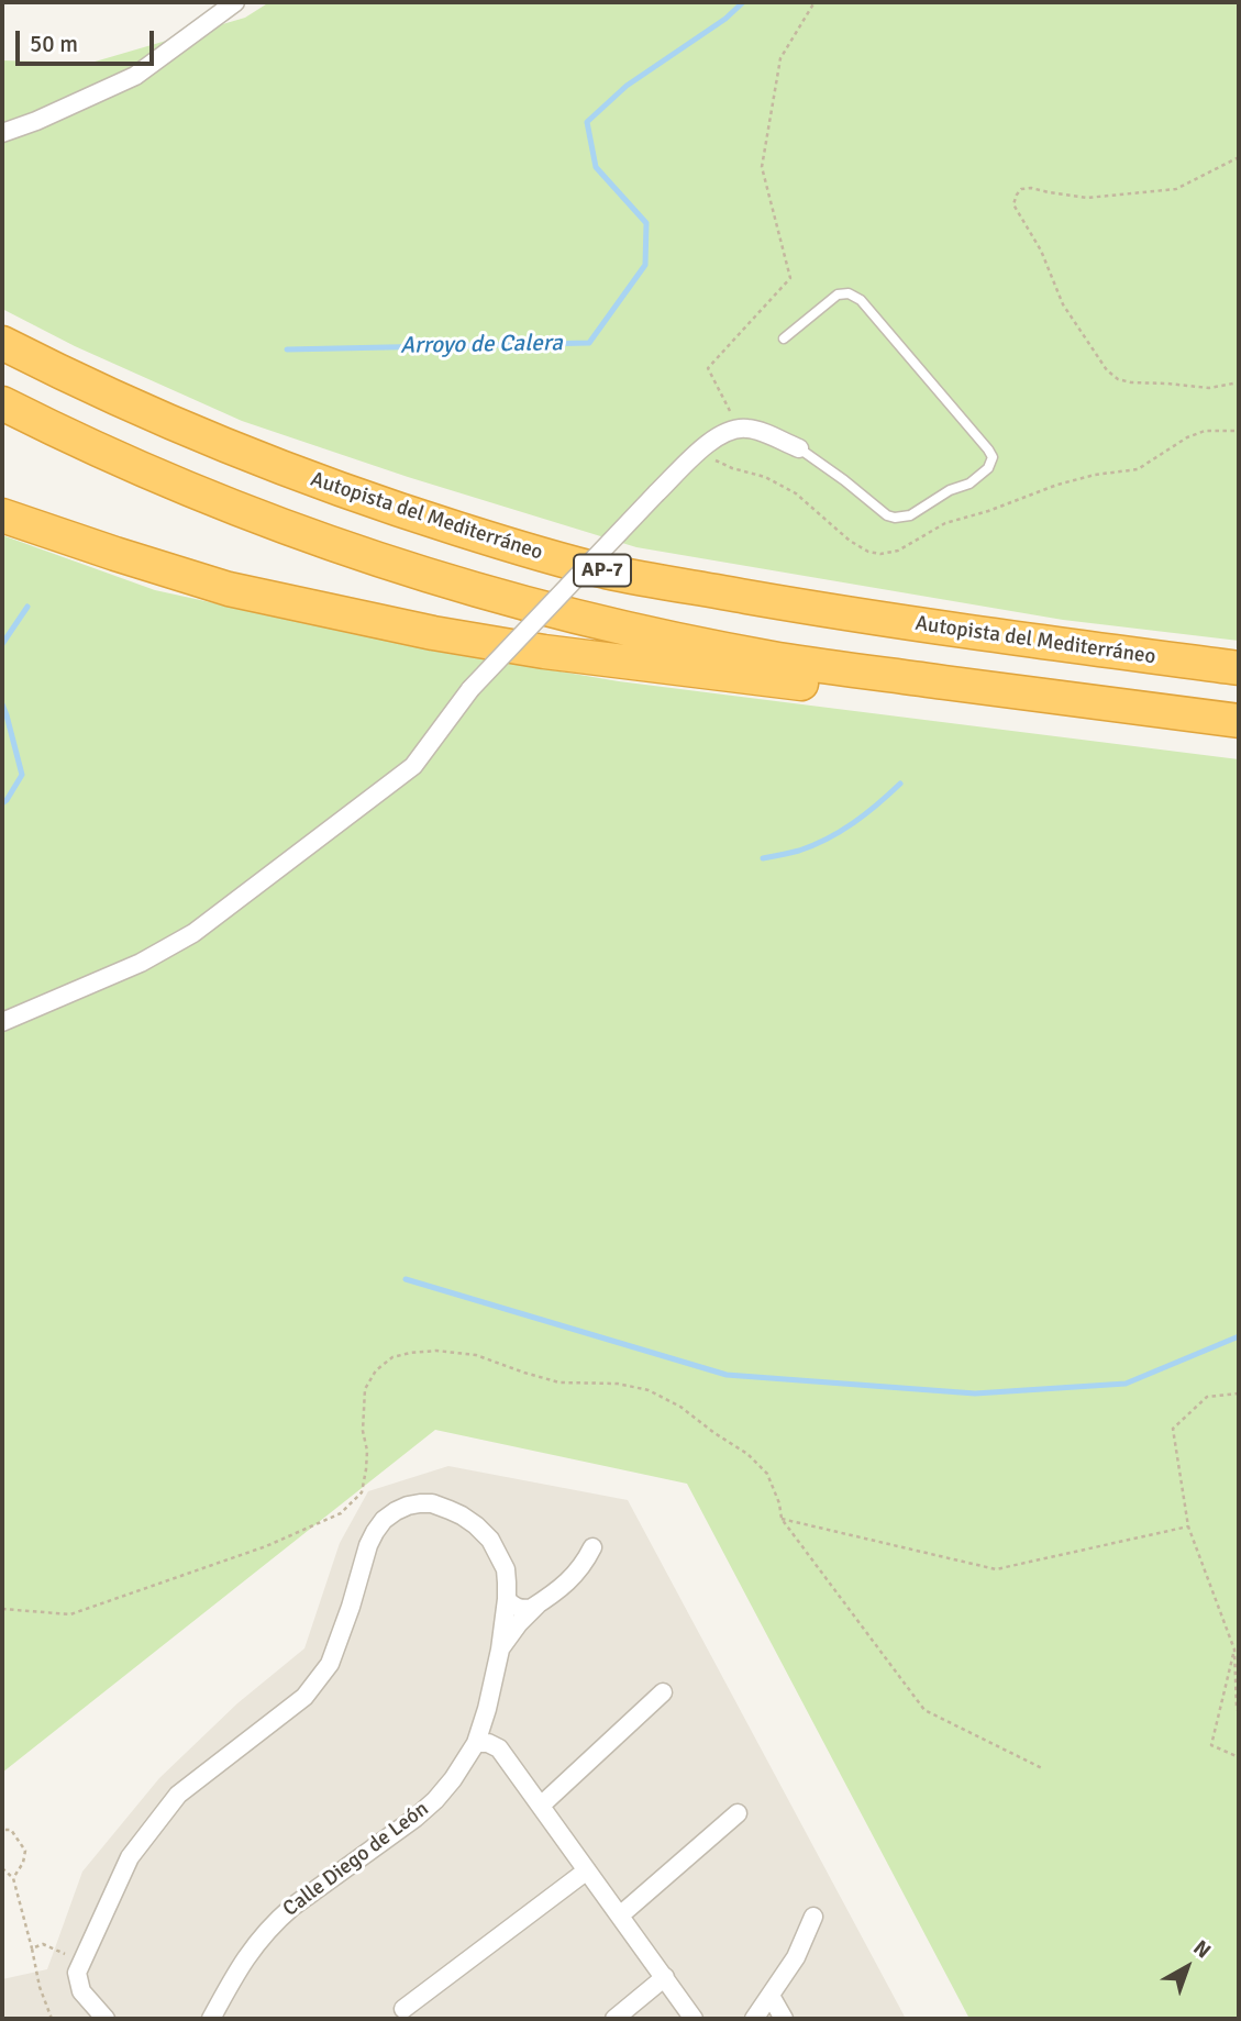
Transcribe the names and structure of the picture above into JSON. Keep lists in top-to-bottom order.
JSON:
{
  "streets": {
    "highway": ["Autopista del Mediterráneo", "AP-7"],
    "street": ["Calle Diego de León"]
  },
  "water": ["Arroyo de Calera"],
  "scale_bar": "50 m",
  "north": "top right"
}
